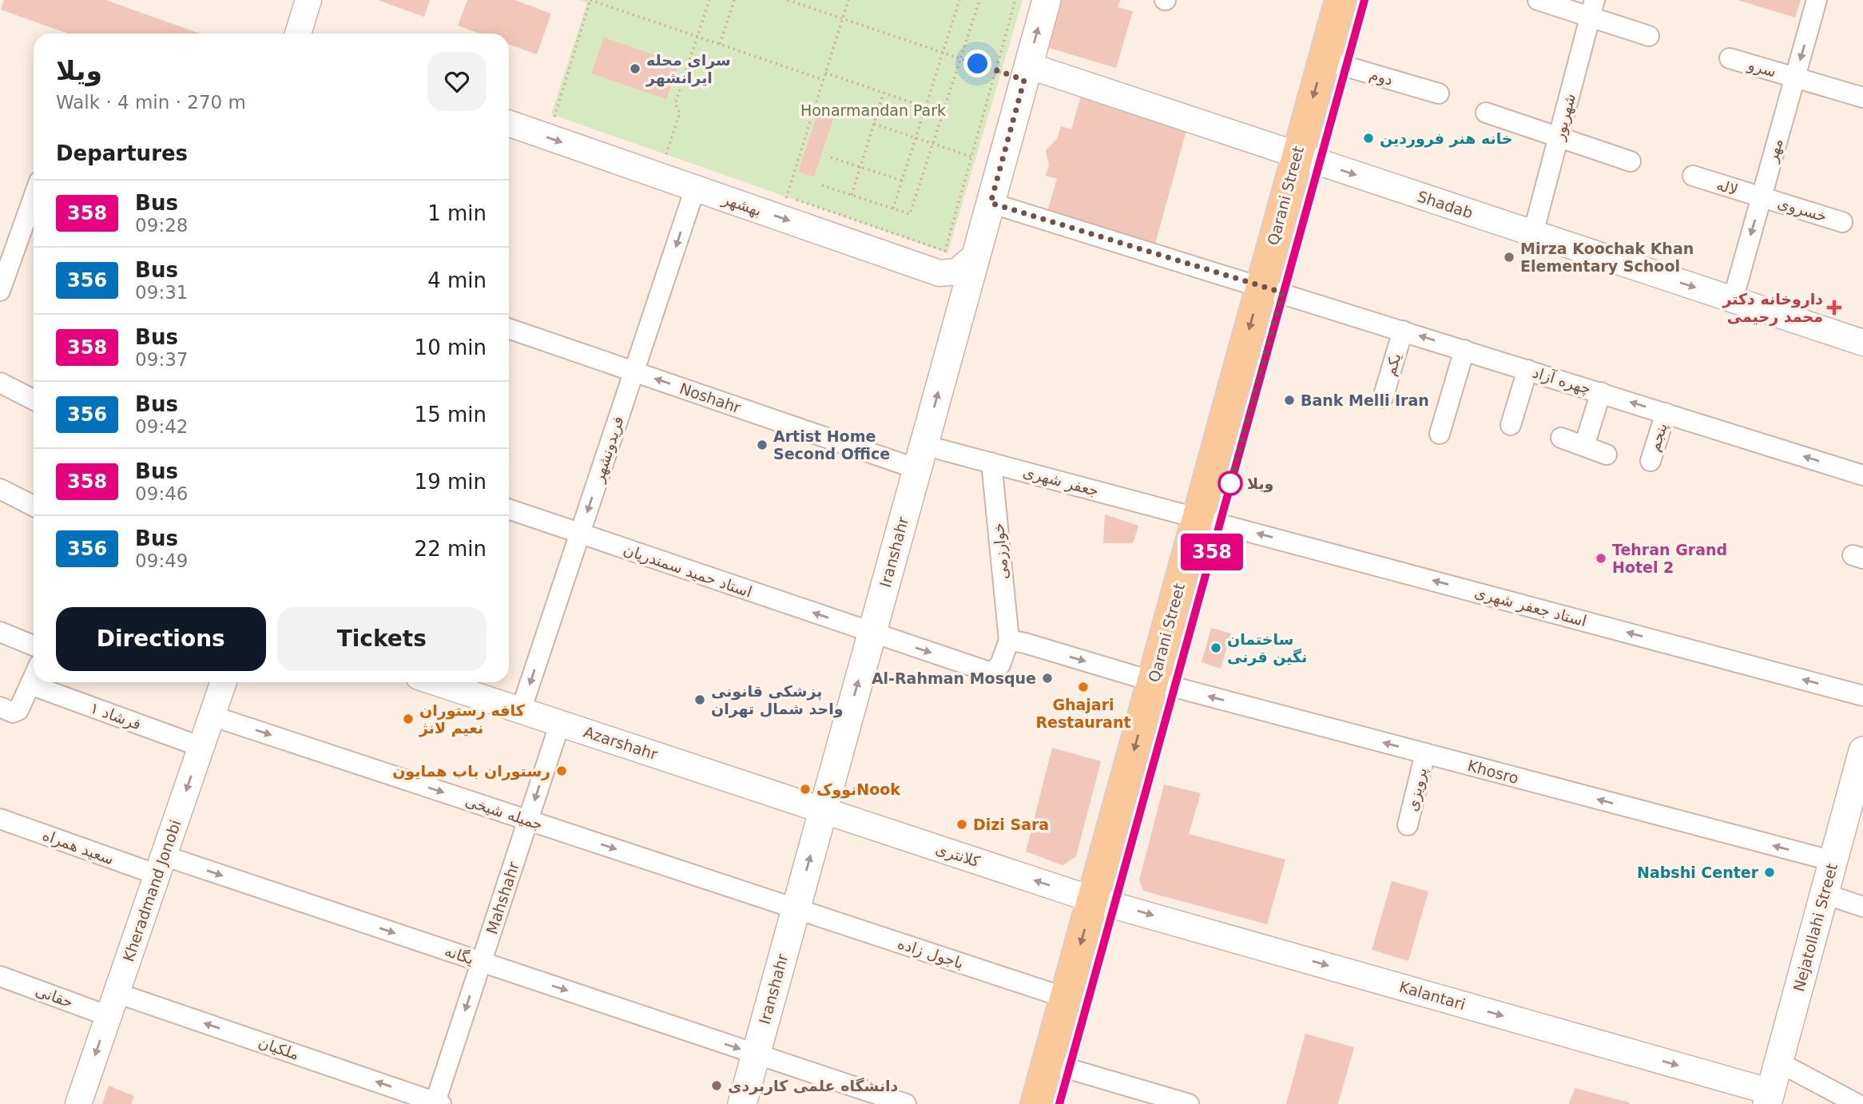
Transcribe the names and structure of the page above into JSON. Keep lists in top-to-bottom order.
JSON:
{
  "streets": {
    "main road": ["Qarani Street", "Iranshahr", "Nejatollahi Street"],
    "street": [
      "سرو",
      "دوم",
      "شهریور",
      "مهر",
      "لاله",
      "بهشهر",
      "Shadab",
      "خسروی",
      "یکم",
      "چهره آزاد",
      "Noshahr",
      "پنجم",
      "فریدونشهر",
      "جعفر شهری",
      "خوارزمی",
      "استاد حمید سمندریان",
      "استاد جعفر شهری",
      "فرشاد ۱",
      "Azarshahr",
      "Khosro",
      "پرویزی",
      "جمیله شیخی",
      "سعید همراه",
      "کلانتری",
      "Kheradmand Jonobi",
      "Mahshahr",
      "باجول زاده",
      "یگانه",
      "Kalantari",
      "حقانی",
      "ملکیان"
    ]
  },
  "crossings": [
    ["سرو", "مهر"],
    ["دوم", "Qarani Street"],
    ["شهریور", "Shadab"],
    ["مهر", "لاله"],
    ["مهر", "Shadab"],
    ["مهر", "خسروی"],
    ["لاله", "خسروی"],
    ["Qarani Street", "Shadab"],
    ["Qarani Street", "چهره آزاد"],
    ["Qarani Street", "جعفر شهری"],
    ["Qarani Street", "استاد جعفر شهری"],
    ["Qarani Street", "Khosro"],
    ["Qarani Street", "کلانتری"],
    ["Qarani Street", "باجول زاده"],
    ["Qarani Street", "Kalantari"],
    ["بهشهر", "فریدونشهر"],
    ["بهشهر", "Iranshahr"],
    ["Shadab", "Iranshahr"],
    ["یکم", "چهره آزاد"],
    ["چهره آزاد", "پنجم"],
    ["چهره آزاد", "Iranshahr"],
    ["Noshahr", "فریدونشهر"],
    ["Noshahr", "جعفر شهری"],
    ["Noshahr", "Iranshahr"],
    ["فریدونشهر", "استاد حمید سمندریان"],
    ["فریدونشهر", "Azarshahr"],
    ["جعفر شهری", "خوارزمی"],
    ["جعفر شهری", "Iranshahr"],
    ["جعفر شهری", "استاد جعفر شهری"],
    ["خوارزمی", "استاد حمید سمندریان"],
    ["خوارزمی", "Khosro"],
    ["Iranshahr", "استاد حمید سمندریان"],
    ["Iranshahr", "Azarshahr"],
    ["Iranshahr", "جمیله شیخی"],
    ["Iranshahr", "کلانتری"],
    ["Iranshahr", "باجول زاده"],
    ["Iranshahr", "یگانه"],
    ["استاد حمید سمندریان", "Khosro"],
    ["فرشاد ۱", "Kheradmand Jonobi"],
    ["Azarshahr", "کلانتری"],
    ["Azarshahr", "Mahshahr"],
    ["Khosro", "پرویزی"],
    ["Khosro", "Nejatollahi Street"],
    ["جمیله شیخی", "Kheradmand Jonobi"],
    ["جمیله شیخی", "Mahshahr"],
    ["جمیله شیخی", "باجول زاده"],
    ["سعید همراه", "Kheradmand Jonobi"],
    ["سعید همراه", "یگانه"],
    ["کلانتری", "Kalantari"],
    ["Kheradmand Jonobi", "یگانه"],
    ["Kheradmand Jonobi", "حقانی"],
    ["Kheradmand Jonobi", "ملکیان"],
    ["Mahshahr", "یگانه"],
    ["Mahshahr", "ملکیان"],
    ["Nejatollahi Street", "Kalantari"],
    ["حقانی", "ملکیان"]
  ],
  "one_way": [
    "مهر",
    "بهشهر",
    "چهره آزاد",
    "Noshahr",
    "فریدونشهر",
    "Iranshahr",
    "استاد جعفر شهری",
    "جمیله شیخی",
    "کلانتری",
    "Kheradmand Jonobi",
    "Mahshahr",
    "یگانه",
    "Kalantari",
    "ملکیان"
  ],
  "parks": ["Honarmandan Park"],
  "places": {
    "other": [
      "سرای محله ایرانشهر",
      "خانه هنر فروردین",
      "Mirza Koochak Khan Elementary School",
      "Bank Melli Iran",
      "Artist Home Second Office",
      "ویلا",
      "Tehran Grand Hotel 2",
      "ساختمان نگین قرنی",
      "Al-Rahman Mosque",
      "Ghajari Restaurant",
      "پزشکی قانونی واحد شمال تهران",
      "کافه رستوران نعیم لانژ",
      "رستوران باب همایون",
      "نووکNook",
      "Dizi Sara",
      "Nabshi Center",
      "دانشگاه علمی کاربردی"
    ],
    "health": ["داروخانه دکتر محمد رحیمی"]
  },
  "lines": ["bus line 358"],
  "page": {
    "on_map": "358",
    "heading": [
      ["ویلا", "Walk · 4 min · 270 m"],
      "Departures"
    ],
    "list": [
      {
        "mark": "358",
        "name": "Bus",
        "note": "09:28",
        "value": "1 min"
      },
      {
        "mark": "356",
        "name": "Bus",
        "note": "09:31",
        "value": "4 min"
      },
      {
        "mark": "358",
        "name": "Bus",
        "note": "09:37",
        "value": "10 min"
      },
      {
        "mark": "356",
        "name": "Bus",
        "note": "09:42",
        "value": "15 min"
      },
      {
        "mark": "358",
        "name": "Bus",
        "note": "09:46",
        "value": "19 min"
      },
      {
        "mark": "356",
        "name": "Bus",
        "note": "09:49",
        "value": "22 min"
      }
    ],
    "buttons": ["Directions", "Tickets"]
  }
}
